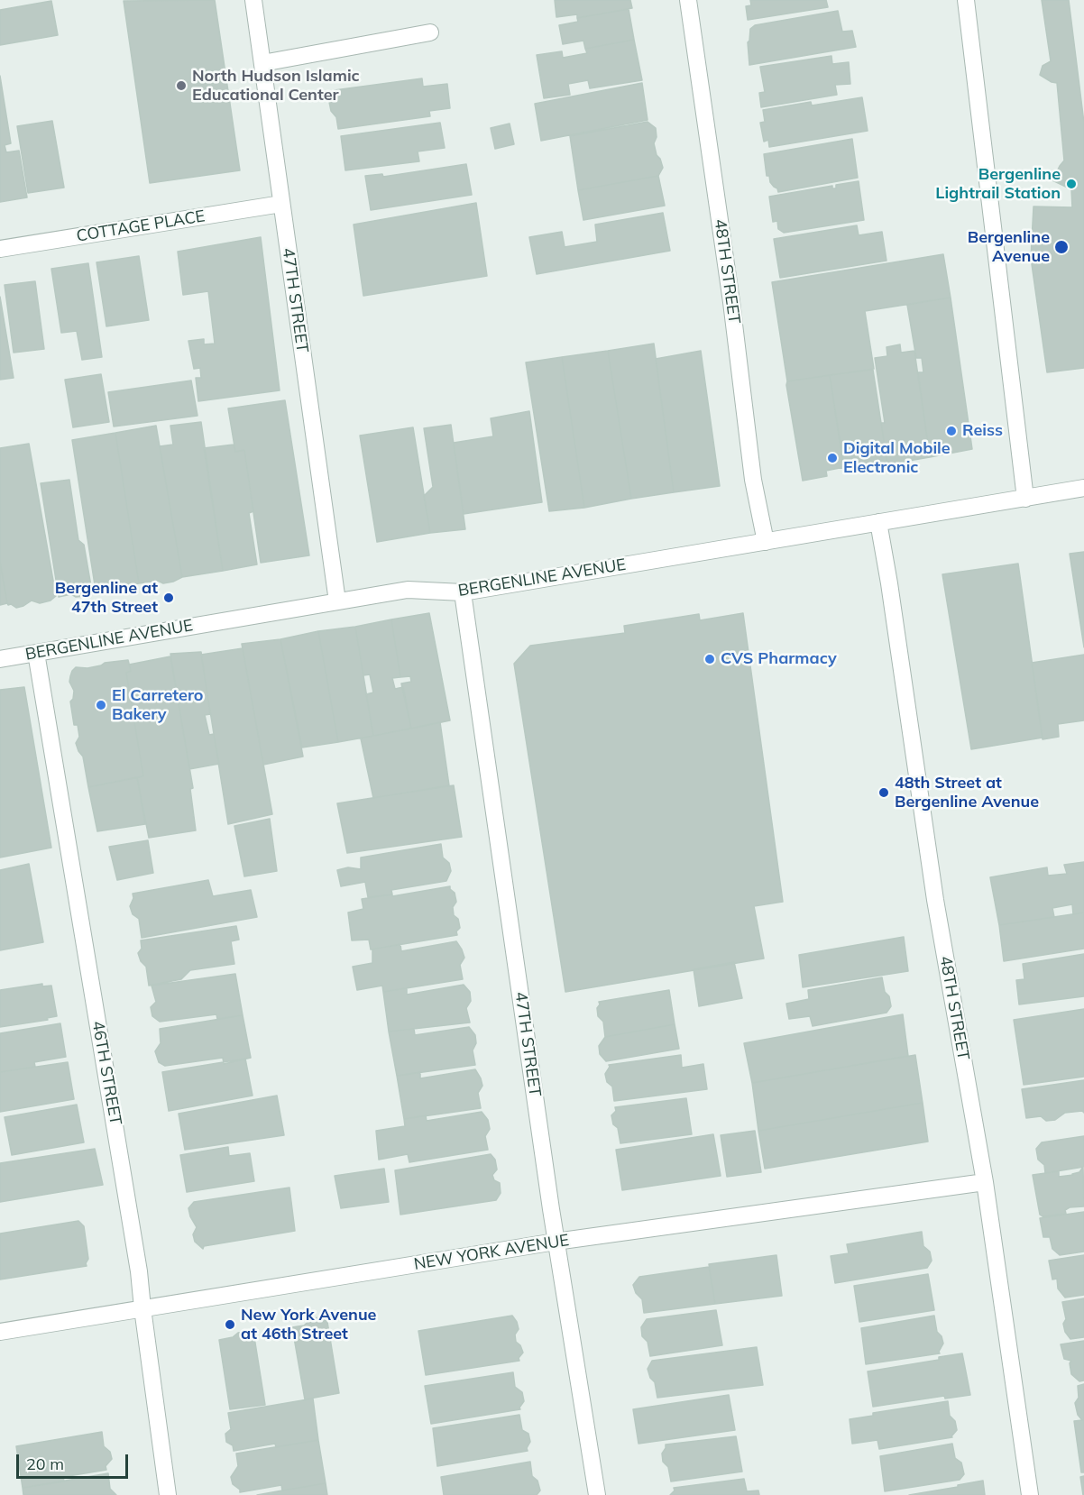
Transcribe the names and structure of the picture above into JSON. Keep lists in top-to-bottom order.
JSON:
{
  "streets": {
    "street": [
      "COTTAGE PLACE",
      "48TH STREET",
      "47TH STREET",
      "BERGENLINE AVENUE",
      "46TH STREET",
      "NEW YORK AVENUE"
    ]
  },
  "crossings": [
    ["COTTAGE PLACE", "47TH STREET"],
    ["48TH STREET", "BERGENLINE AVENUE"],
    ["48TH STREET", "NEW YORK AVENUE"],
    ["47TH STREET", "BERGENLINE AVENUE"],
    ["47TH STREET", "NEW YORK AVENUE"],
    ["BERGENLINE AVENUE", "46TH STREET"],
    ["46TH STREET", "NEW YORK AVENUE"]
  ],
  "places": [
    "North Hudson Islamic Educational Center",
    "Bergenline Lightrail Station",
    "Bergenline Avenue",
    "Reiss",
    "Digital Mobile Electronic",
    "Bergenline at 47th Street",
    "CVS Pharmacy",
    "El Carretero Bakery",
    "48th Street at Bergenline Avenue",
    "New York Avenue at 46th Street"
  ],
  "scale_bar": "20 m"
}
